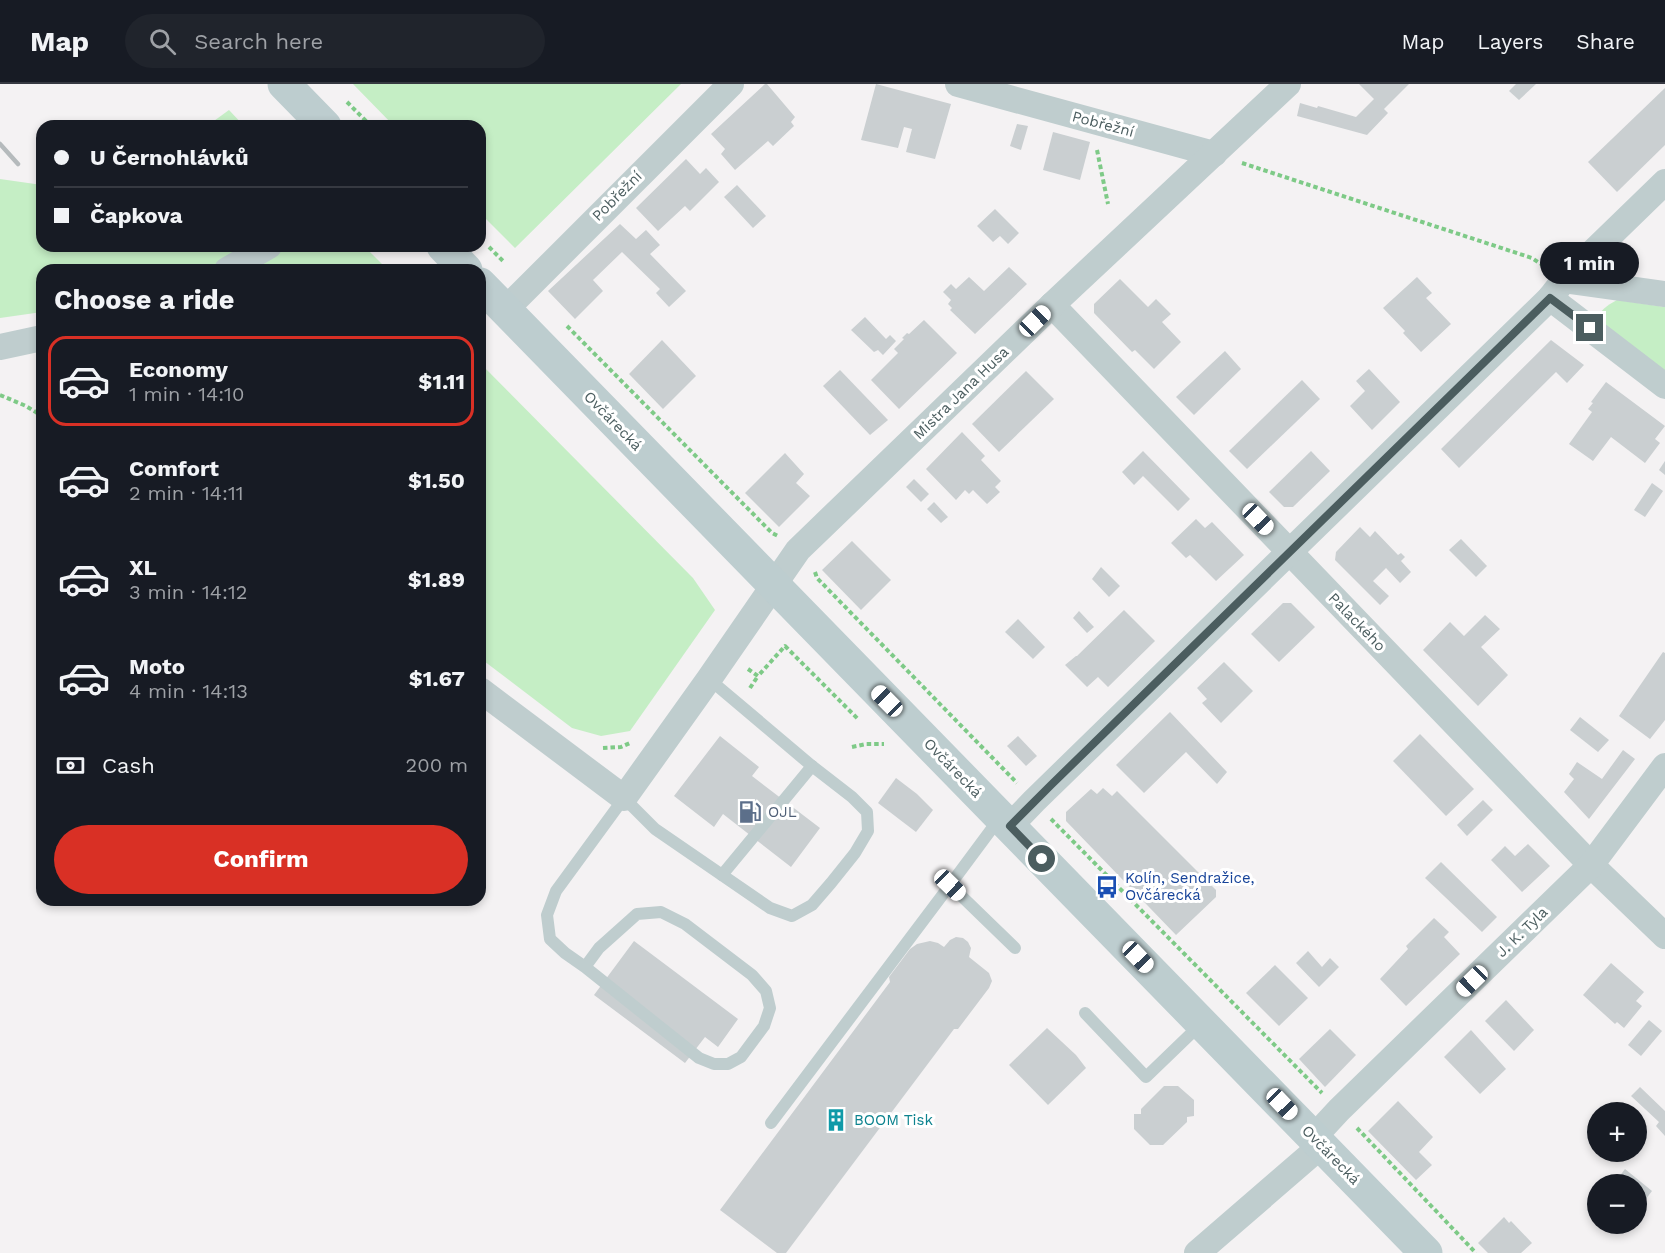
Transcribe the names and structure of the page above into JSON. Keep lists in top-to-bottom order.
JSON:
{
  "streets": {
    "main road": ["Ovčárecká"],
    "street": [
      "Pobřežní",
      "Mistra Jana Husa",
      "Palackého",
      "J. K. Tyla"
    ]
  },
  "crossings": [
    ["Pobřežní", "Mistra Jana Husa"],
    ["Pobřežní", "Ovčárecká"],
    ["Mistra Jana Husa", "Ovčárecká"],
    ["Mistra Jana Husa", "Palackého"],
    ["Ovčárecká", "J. K. Tyla"],
    ["Palackého", "J. K. Tyla"]
  ],
  "places": {
    "fuel station": ["OJL"],
    "bus stop": ["Kolín, Sendražice, Ovčárecká"],
    "building": ["BOOM Tisk"]
  },
  "page": {
    "header": "Map",
    "search": "Search here",
    "nav": ["Map", "Layers", "Share"],
    "banner": ["U Černohlávků", "Čapkova"],
    "bubble": "1 min",
    "heading": "Choose a ride",
    "list": [
      {
        "name": "Economy",
        "note": "1 min · 14:10",
        "value": "$1.11"
      },
      {
        "name": "Comfort",
        "note": "2 min · 14:11",
        "value": "$1.50"
      },
      {
        "name": "XL",
        "note": "3 min · 14:12",
        "value": "$1.89"
      },
      {
        "name": "Moto",
        "note": "4 min · 14:13",
        "value": "$1.67"
      }
    ],
    "pay": ["Cash", "200 m"],
    "buttons": "Confirm",
    "map_buttons": ["+", "−"]
  }
}
